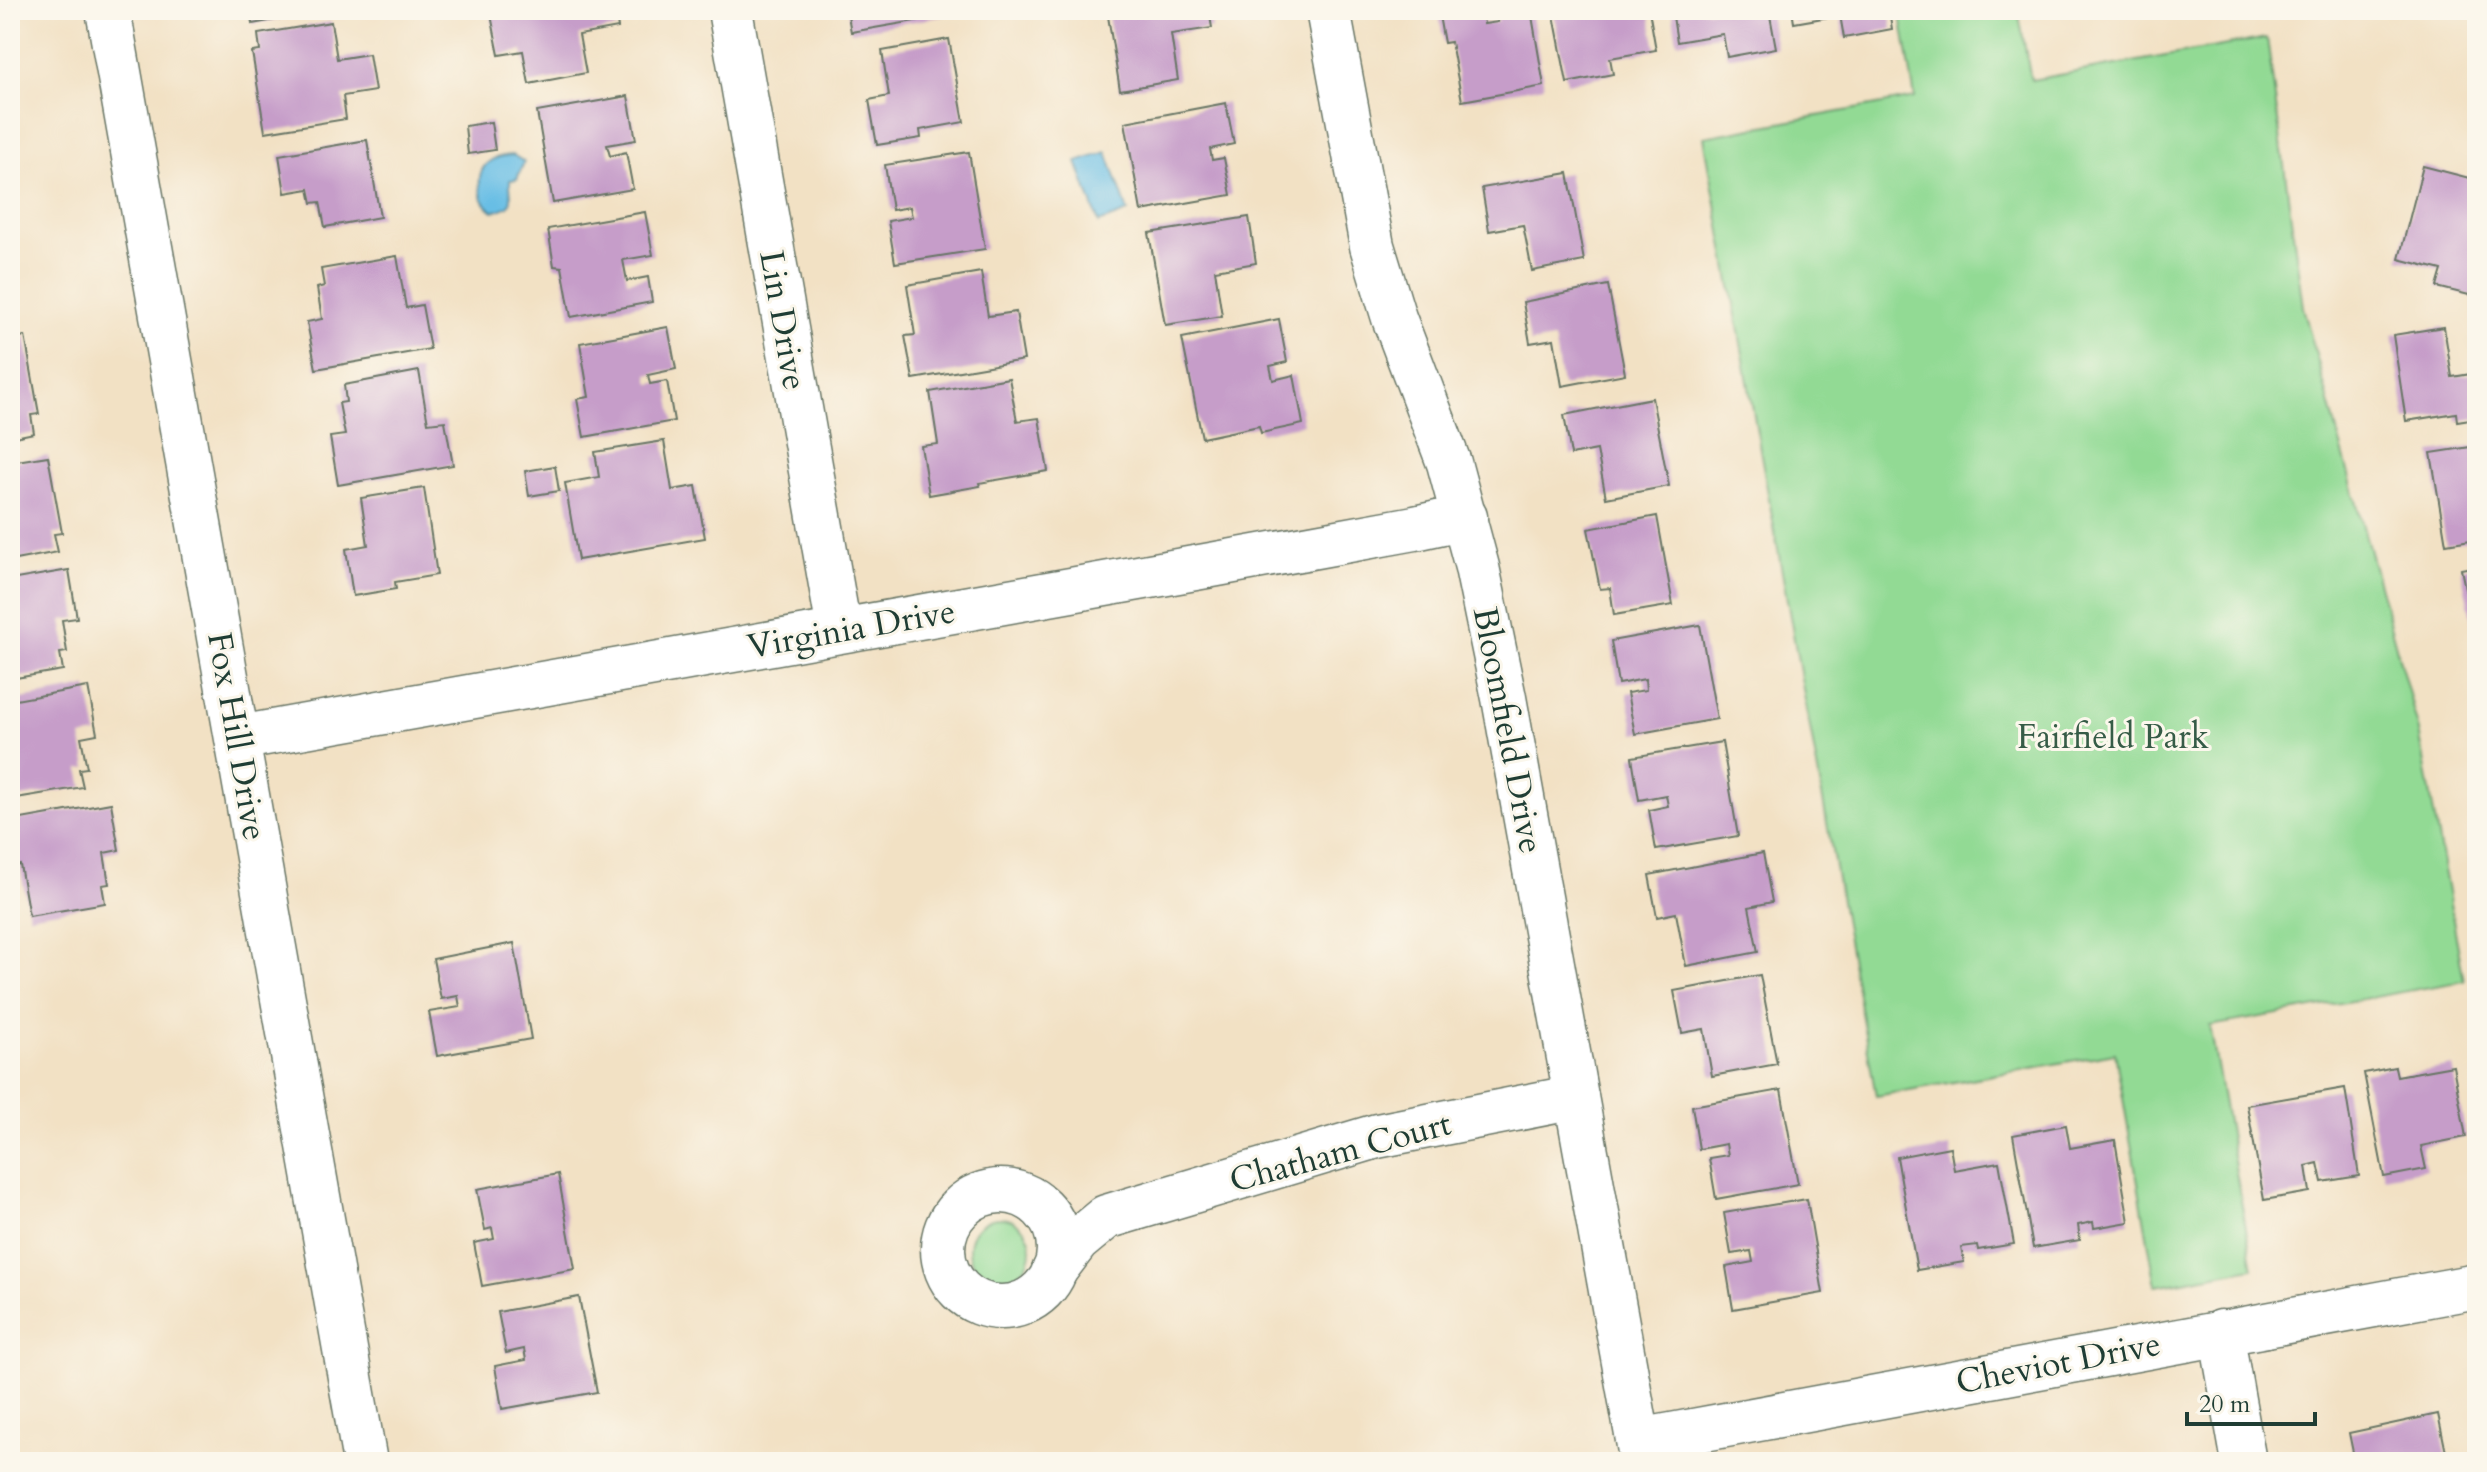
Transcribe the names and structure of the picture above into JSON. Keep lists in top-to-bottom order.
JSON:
{
  "streets": {
    "street": [
      "Lin Drive",
      "Virginia Drive",
      "Bloomfield Drive",
      "Fox Hill Drive",
      "Chatham Court",
      "Cheviot Drive"
    ]
  },
  "crossings": [
    ["Lin Drive", "Virginia Drive"],
    ["Virginia Drive", "Bloomfield Drive"],
    ["Virginia Drive", "Fox Hill Drive"],
    ["Bloomfield Drive", "Chatham Court"],
    ["Bloomfield Drive", "Cheviot Drive"]
  ],
  "parks": ["Fairfield Park"],
  "scale_bar": "20 m"
}
